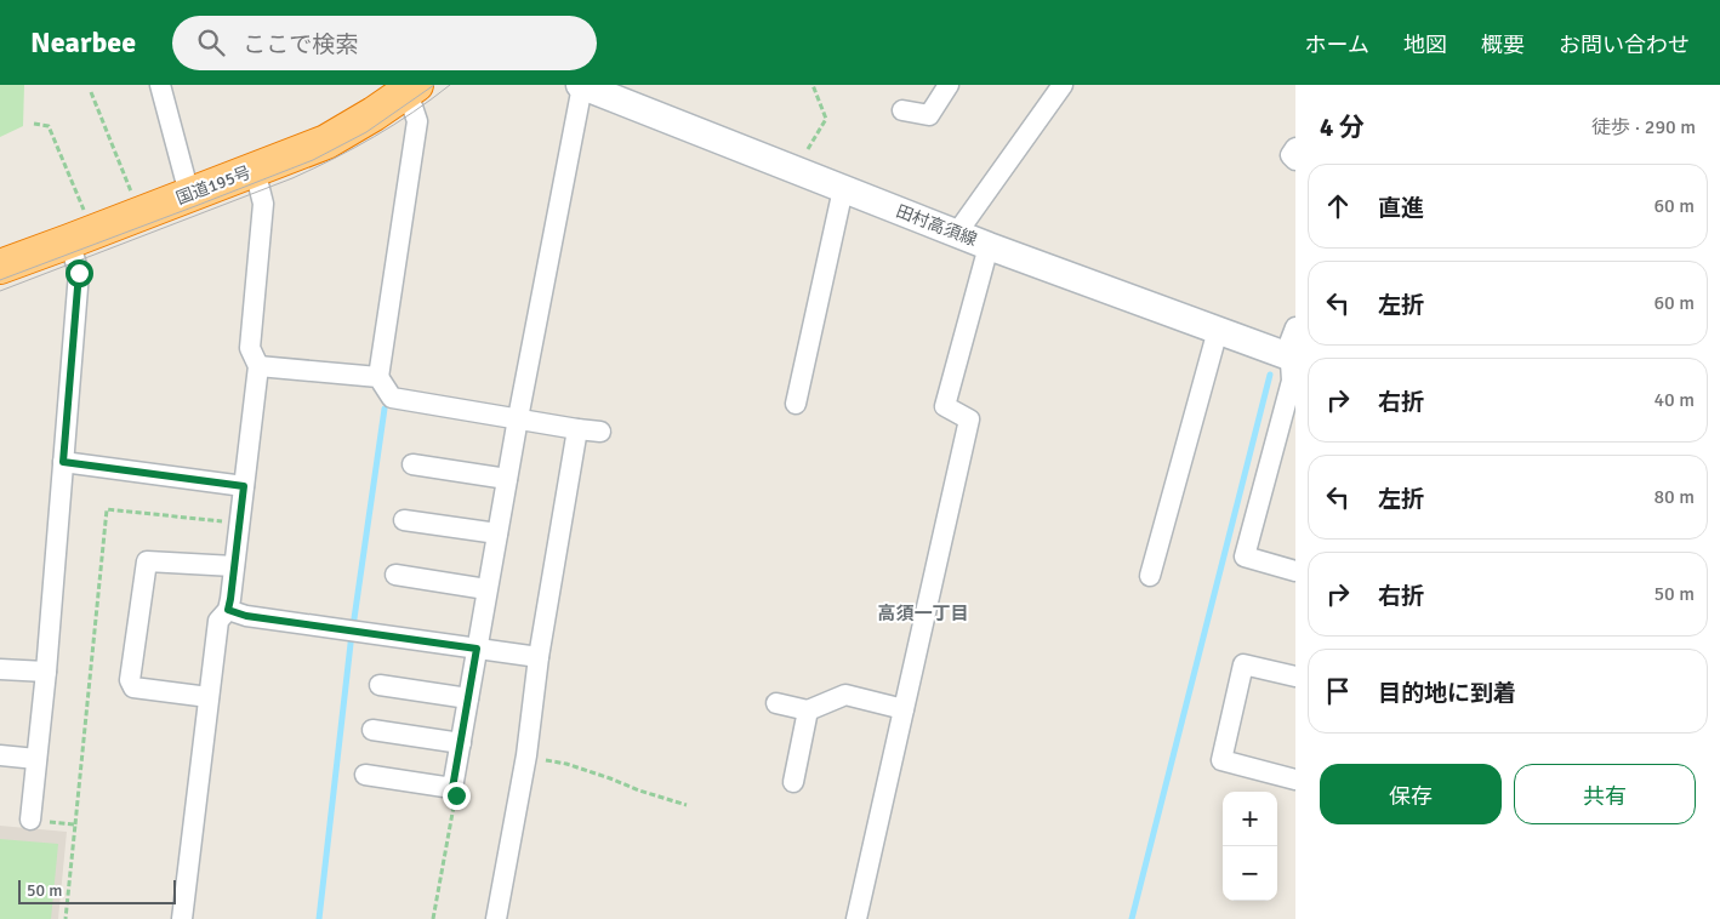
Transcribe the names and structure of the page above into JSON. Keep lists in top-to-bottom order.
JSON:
{
  "streets": {
    "highway": ["国道195号"],
    "main road": ["田村高須線"]
  },
  "districts": ["高須一丁目"],
  "scale_bar": "50 m",
  "page": {
    "header": "Nearbee",
    "search": "ここで検索",
    "nav": [
      "ホーム",
      "地図",
      "概要",
      "お問い合わせ"
    ],
    "heading": ["4 分", "徒歩 · 290 m"],
    "list": [
      ["直進", "60 m"],
      ["左折", "60 m"],
      ["右折", "40 m"],
      ["左折", "80 m"],
      ["右折", "50 m"],
      "目的地に到着"
    ],
    "buttons": ["保存", "共有"],
    "map_buttons": ["+", "−"],
    "scale": "50 m"
  }
}
